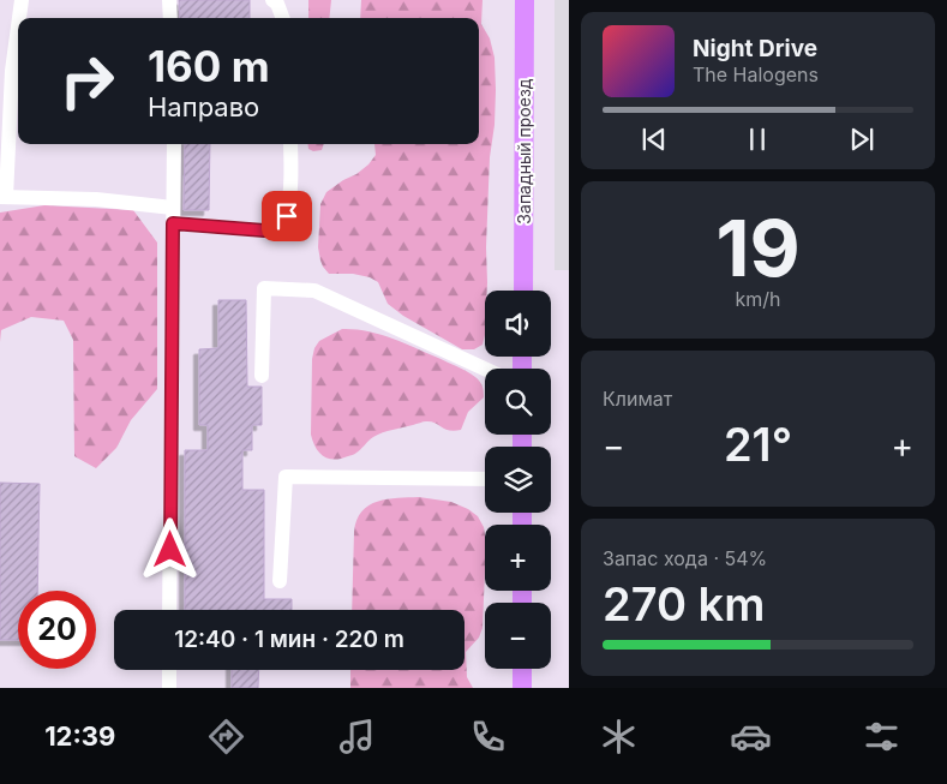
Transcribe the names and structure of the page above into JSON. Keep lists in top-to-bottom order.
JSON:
{
  "streets": {
    "main road": ["Западный проезд"]
  },
  "page": {
    "turn": ["160 m", "Направо"],
    "song": ["Night Drive", "The Halogens"],
    "tile": [
      ["19", "km/h"],
      "Климат",
      ["Запас хода · 54%", "270 km"]
    ],
    "map_buttons": ["+", "−"],
    "heat": ["−", "21°", "+"],
    "limit": "20",
    "trip": "12:40 · 1 мин · 220 m",
    "tabs": "12:39"
  }
}
